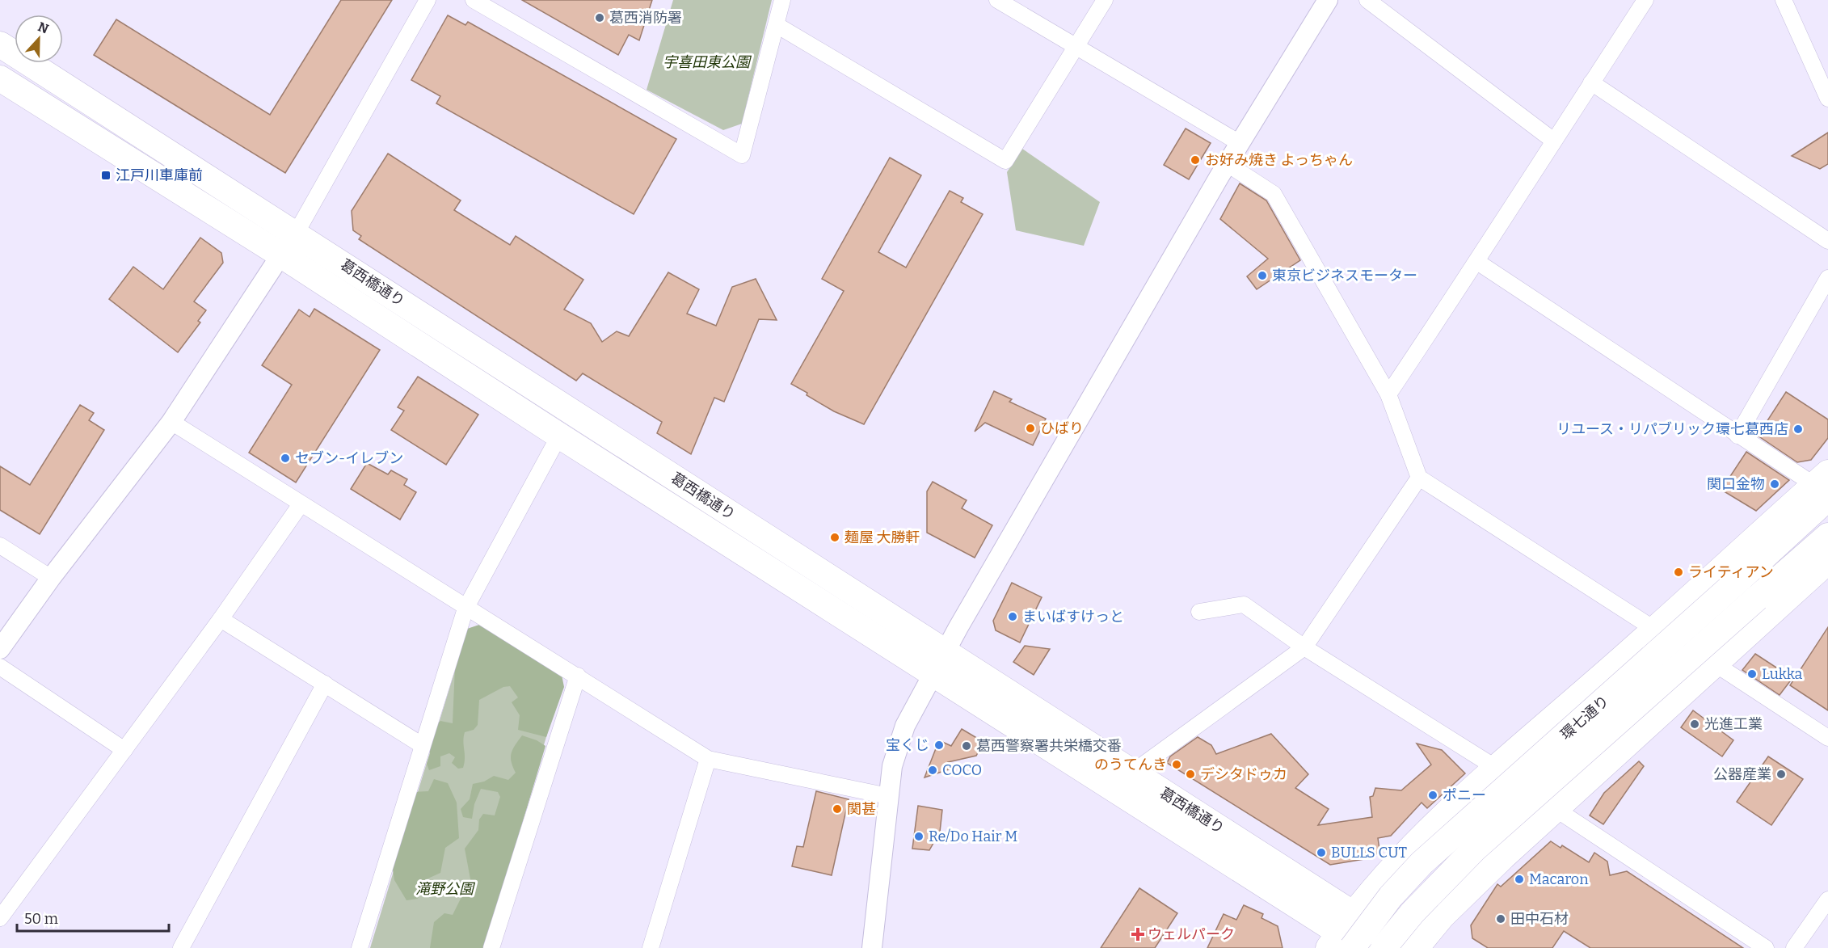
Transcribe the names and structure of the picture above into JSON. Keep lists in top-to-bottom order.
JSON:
{
  "streets": {
    "main road": ["葛西橋通り", "環七通り"]
  },
  "crossings": [
    ["葛西橋通り", "環七通り"]
  ],
  "parks": ["宇喜田東公園", "滝野公園"],
  "places": {
    "other": [
      "葛西消防署",
      "お好み焼き よっちゃん",
      "東京ビジネスモーター",
      "ひばり",
      "リユース・リパブリック環七葛西店",
      "セブン-イレブン",
      "関口金物",
      "麺屋 大勝軒",
      "ライティアン",
      "まいばすけっと",
      "Lukka",
      "光進工業",
      "宝くじ",
      "葛西警察署共栄橋交番",
      "のうてんき",
      "COCO",
      "デシタドゥカ",
      "公器産業",
      "ポニー",
      "関甚",
      "Re/Do Hair M",
      "BULLS CUT",
      "Macaron",
      "田中石材"
    ],
    "transit": ["江戸川車庫前"],
    "health": ["ウェルパーク"]
  },
  "scale_bar": "50 m",
  "north": "top"
}
